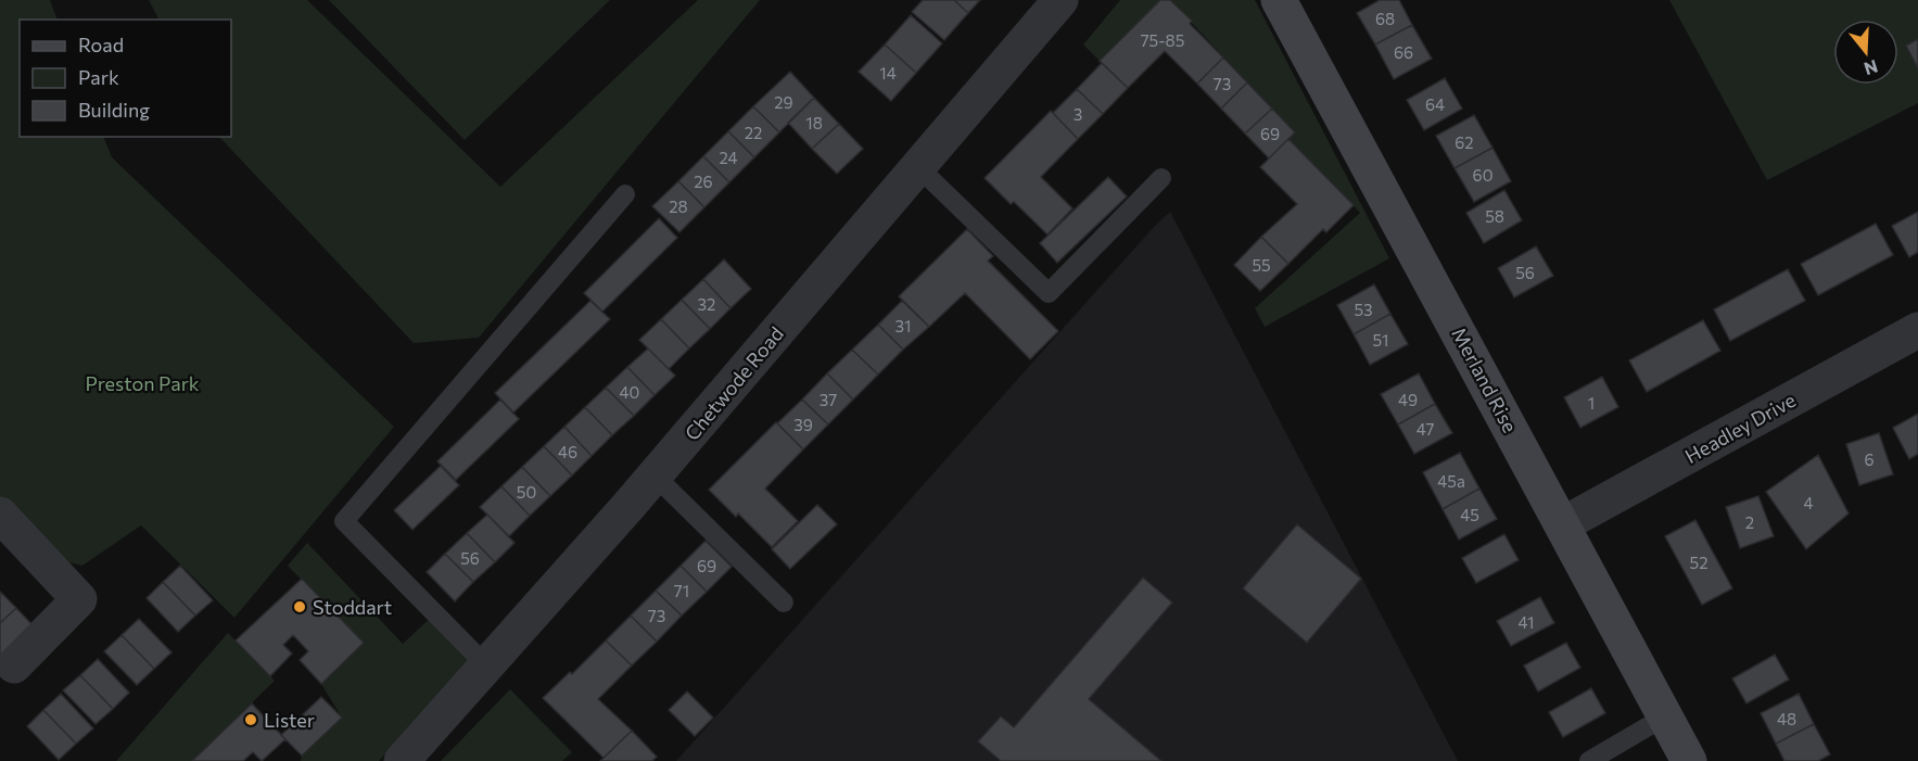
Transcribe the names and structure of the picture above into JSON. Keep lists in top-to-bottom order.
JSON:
{
  "streets": {
    "street": ["Merland Rise", "Chetwode Road", "Headley Drive"]
  },
  "crossings": [
    ["Merland Rise", "Headley Drive"]
  ],
  "parks": ["Preston Park"],
  "places": ["Stoddart", "Lister"],
  "house_numbers": [
    "68",
    "75-85",
    "66",
    "14",
    "73",
    "29",
    "64",
    "3",
    "18",
    "22",
    "69",
    "62",
    "24",
    "60",
    "26",
    "28",
    "58",
    "55",
    "56",
    "32",
    "53",
    "31",
    "51",
    "40",
    "37",
    "49",
    "1",
    "39",
    "47",
    "46",
    "6",
    "45a",
    "50",
    "4",
    "45",
    "2",
    "56",
    "52",
    "69",
    "71",
    "73",
    "41",
    "48"
  ],
  "legend": ["Road", "Park", "Building"],
  "north": "bottom"
}
